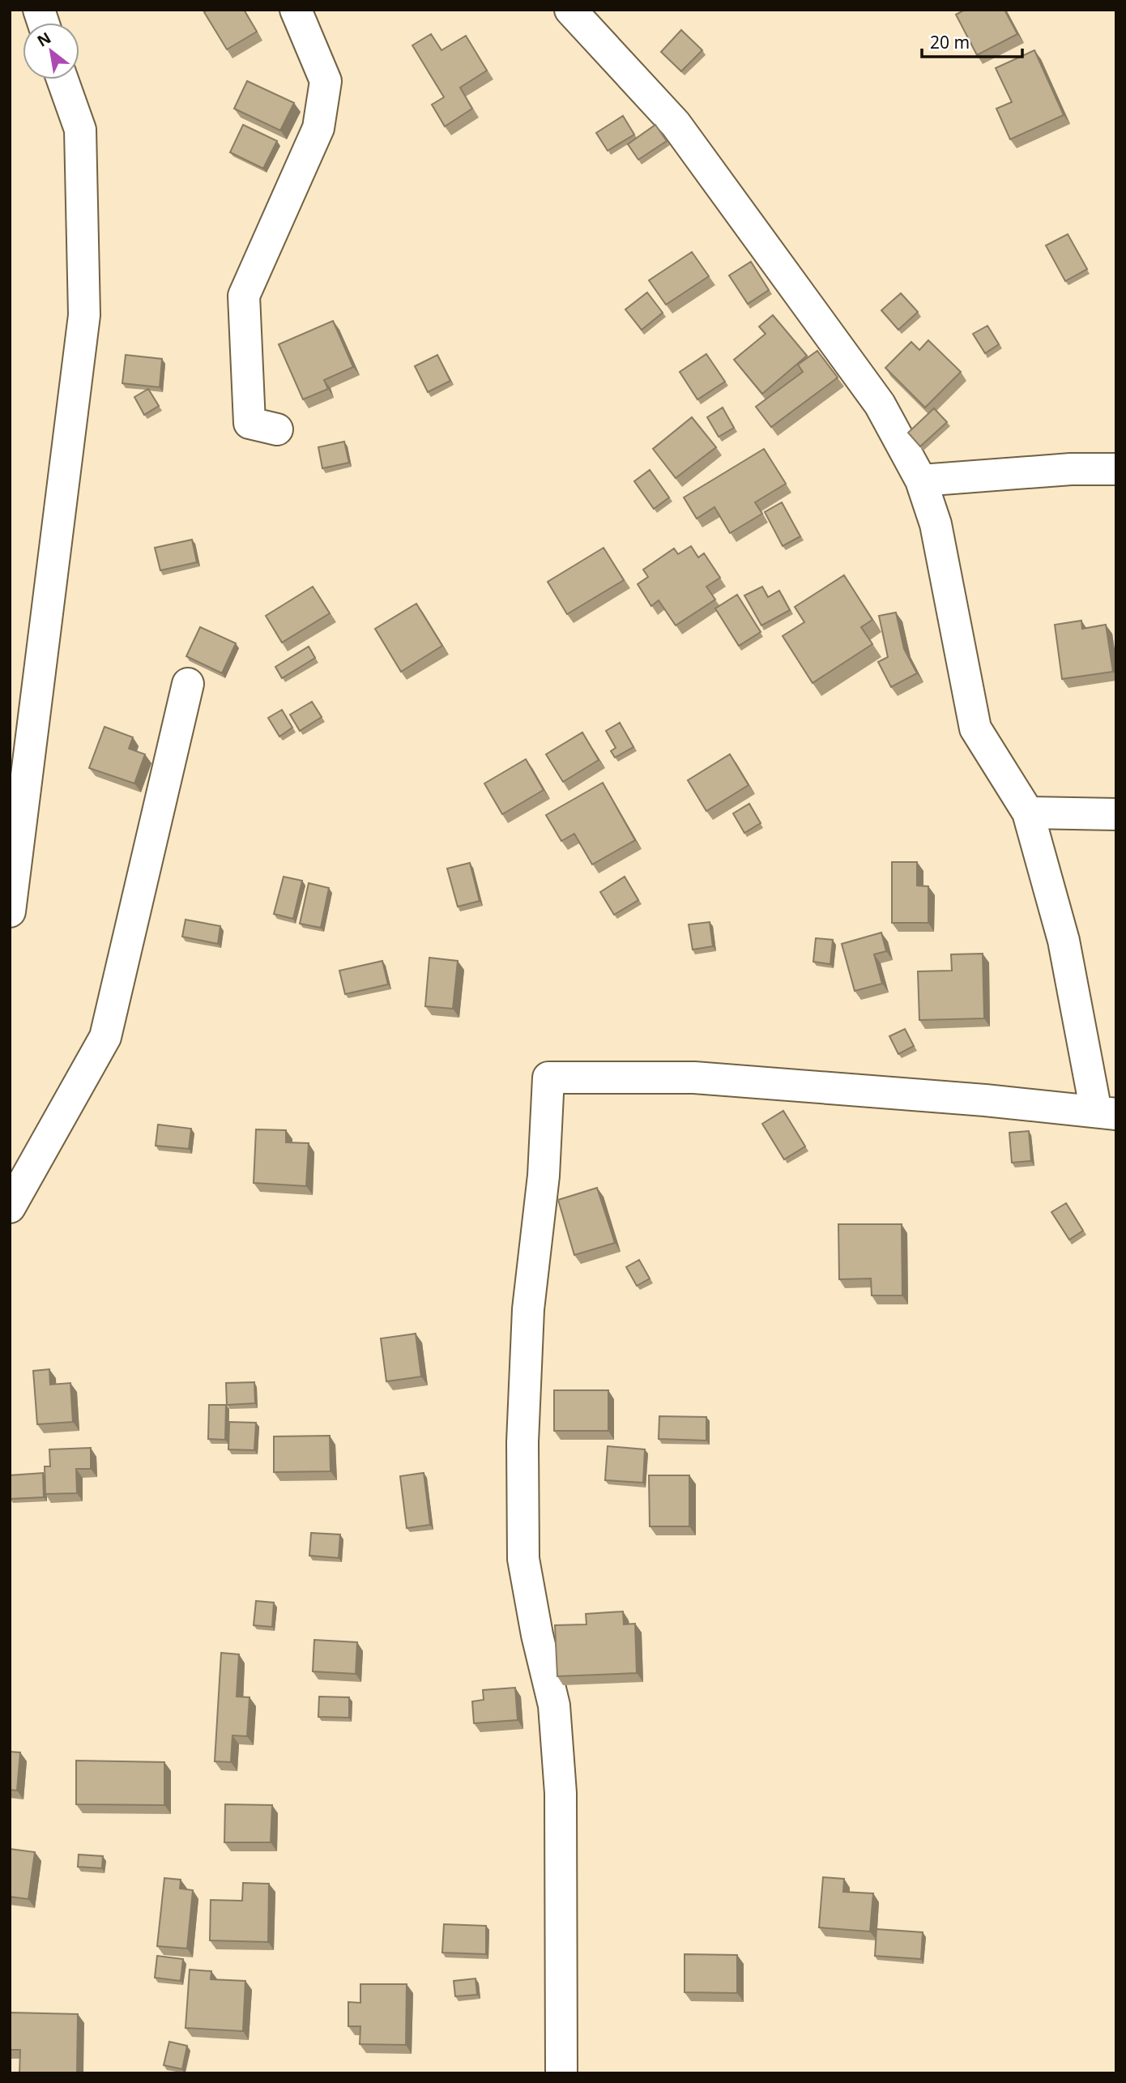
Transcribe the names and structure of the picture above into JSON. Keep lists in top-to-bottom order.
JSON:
{
  "scale_bar": "20 m",
  "north": "top left"
}
